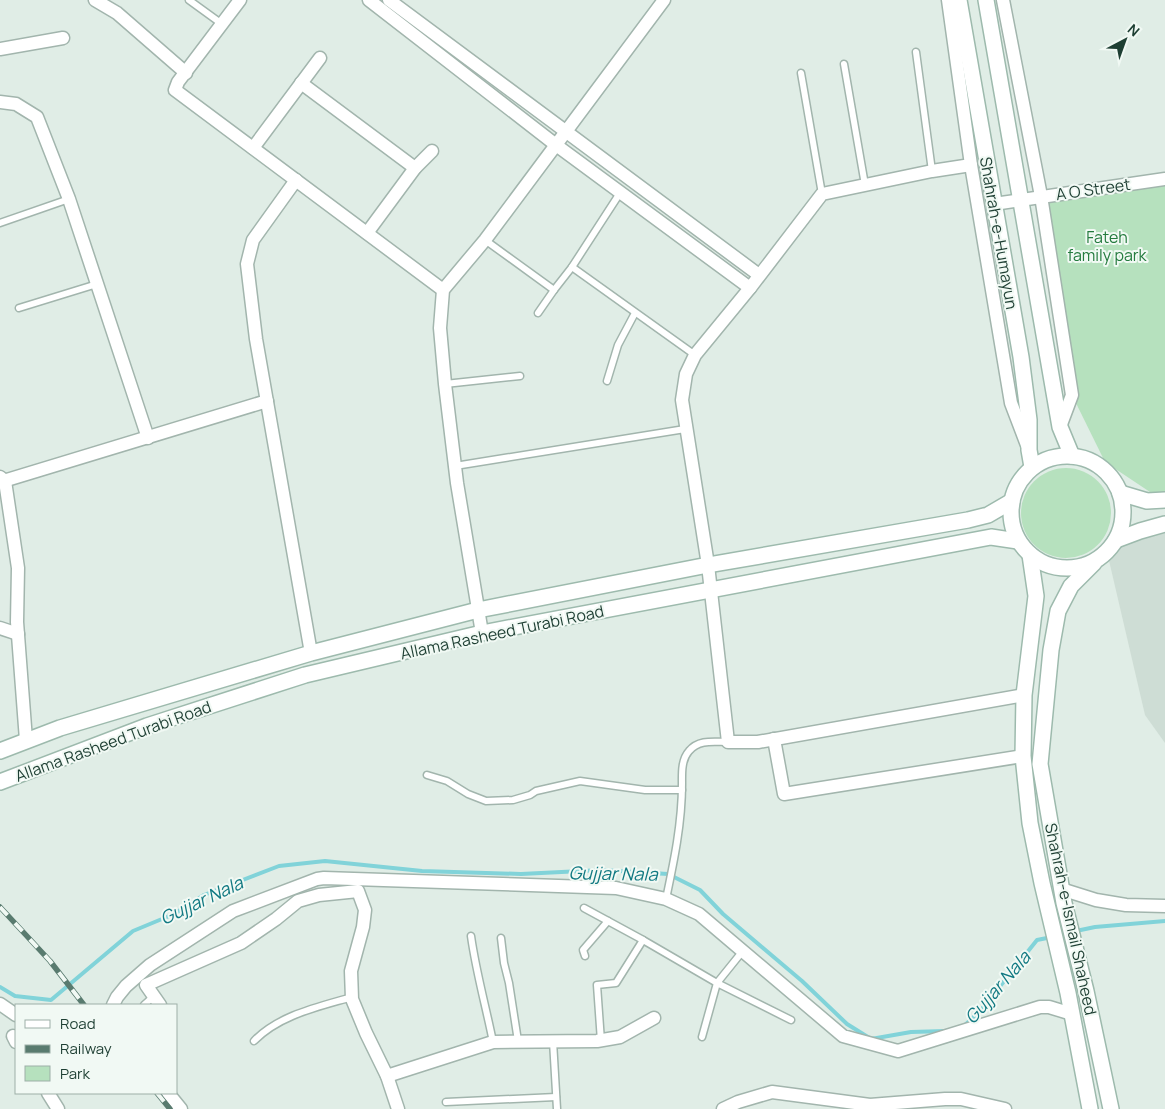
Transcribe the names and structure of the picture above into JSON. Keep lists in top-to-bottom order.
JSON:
{
  "streets": {
    "main road": ["Shahrah-e-Humayun", "Allama Rasheed Turabi Road", "Shahrah-e-Ismail Shaheed"],
    "street": ["A O Street"]
  },
  "crossings": [
    ["A O Street", "Shahrah-e-Humayun"],
    ["Shahrah-e-Humayun", "Allama Rasheed Turabi Road"],
    ["Shahrah-e-Humayun", "Shahrah-e-Ismail Shaheed"],
    ["Allama Rasheed Turabi Road", "Shahrah-e-Ismail Shaheed"]
  ],
  "water": ["Gujjar Nala"],
  "parks": ["Fateh family park"],
  "legend": ["Road", "Railway", "Park"],
  "north": "top right"
}
